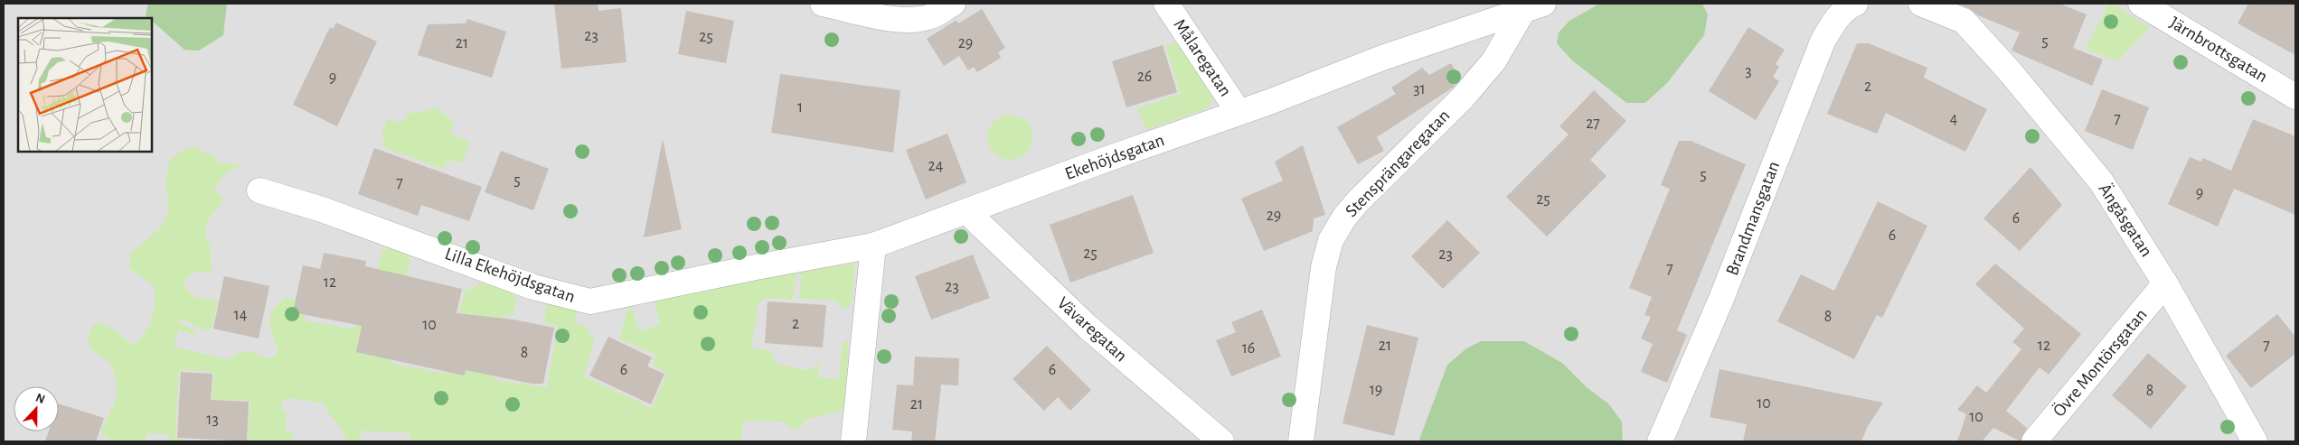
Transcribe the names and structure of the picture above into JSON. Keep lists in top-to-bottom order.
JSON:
{
  "streets": {
    "street": [
      "Järnbrottsgatan",
      "Målaregatan",
      "Ekehöjdsgatan",
      "Stensprängaregatan",
      "Brandmansgatan",
      "Ängåsgatan",
      "Lilla Ekehöjdsgatan",
      "Vävaregatan",
      "Övre Montörsgatan"
    ]
  },
  "crossings": [
    ["Målaregatan", "Ekehöjdsgatan"],
    ["Ekehöjdsgatan", "Stensprängaregatan"],
    ["Ekehöjdsgatan", "Lilla Ekehöjdsgatan"],
    ["Ekehöjdsgatan", "Vävaregatan"],
    ["Ängåsgatan", "Övre Montörsgatan"]
  ],
  "house_numbers": [
    "23",
    "25",
    "5",
    "21",
    "29",
    "3",
    "26",
    "9",
    "2",
    "31",
    "1",
    "4",
    "7",
    "27",
    "24",
    "5",
    "5",
    "7",
    "9",
    "25",
    "29",
    "6",
    "6",
    "25",
    "23",
    "7",
    "12",
    "23",
    "14",
    "8",
    "2",
    "10",
    "21",
    "12",
    "7",
    "16",
    "8",
    "6",
    "6",
    "19",
    "8",
    "10",
    "21",
    "10",
    "13"
  ],
  "north": "top"
}
